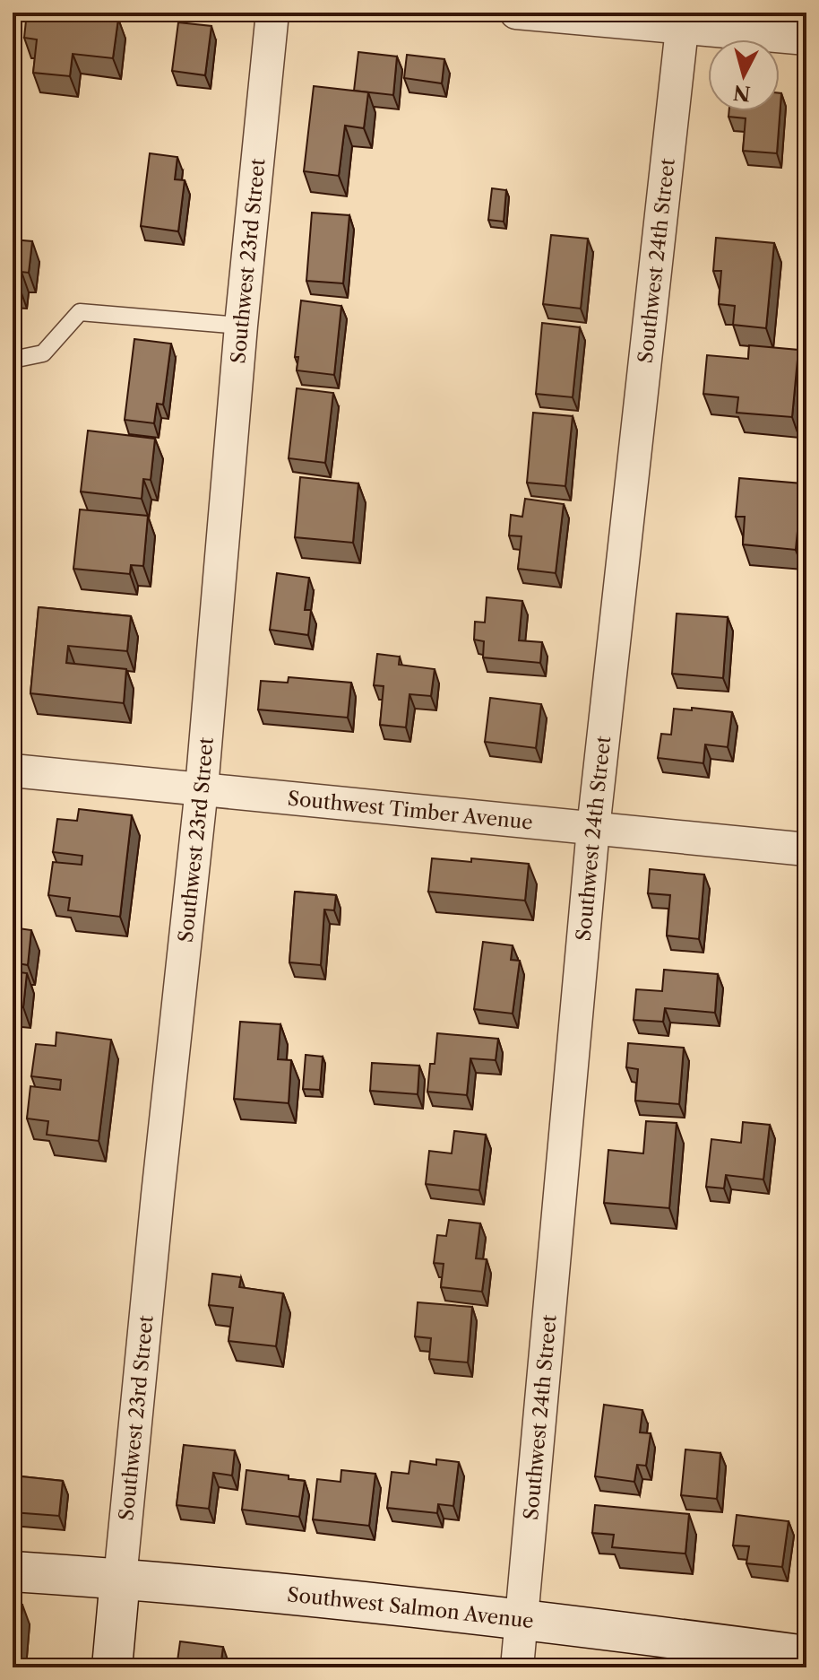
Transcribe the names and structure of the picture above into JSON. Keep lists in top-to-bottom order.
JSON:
{
  "streets": {
    "main road": ["Southwest 23rd Street", "Southwest Salmon Avenue"],
    "street": ["Southwest 24th Street", "Southwest Timber Avenue"]
  },
  "crossings": [
    ["Southwest 23rd Street", "Southwest Timber Avenue"],
    ["Southwest 23rd Street", "Southwest Salmon Avenue"],
    ["Southwest 24th Street", "Southwest Timber Avenue"],
    ["Southwest 24th Street", "Southwest Salmon Avenue"]
  ],
  "north": "bottom"
}
